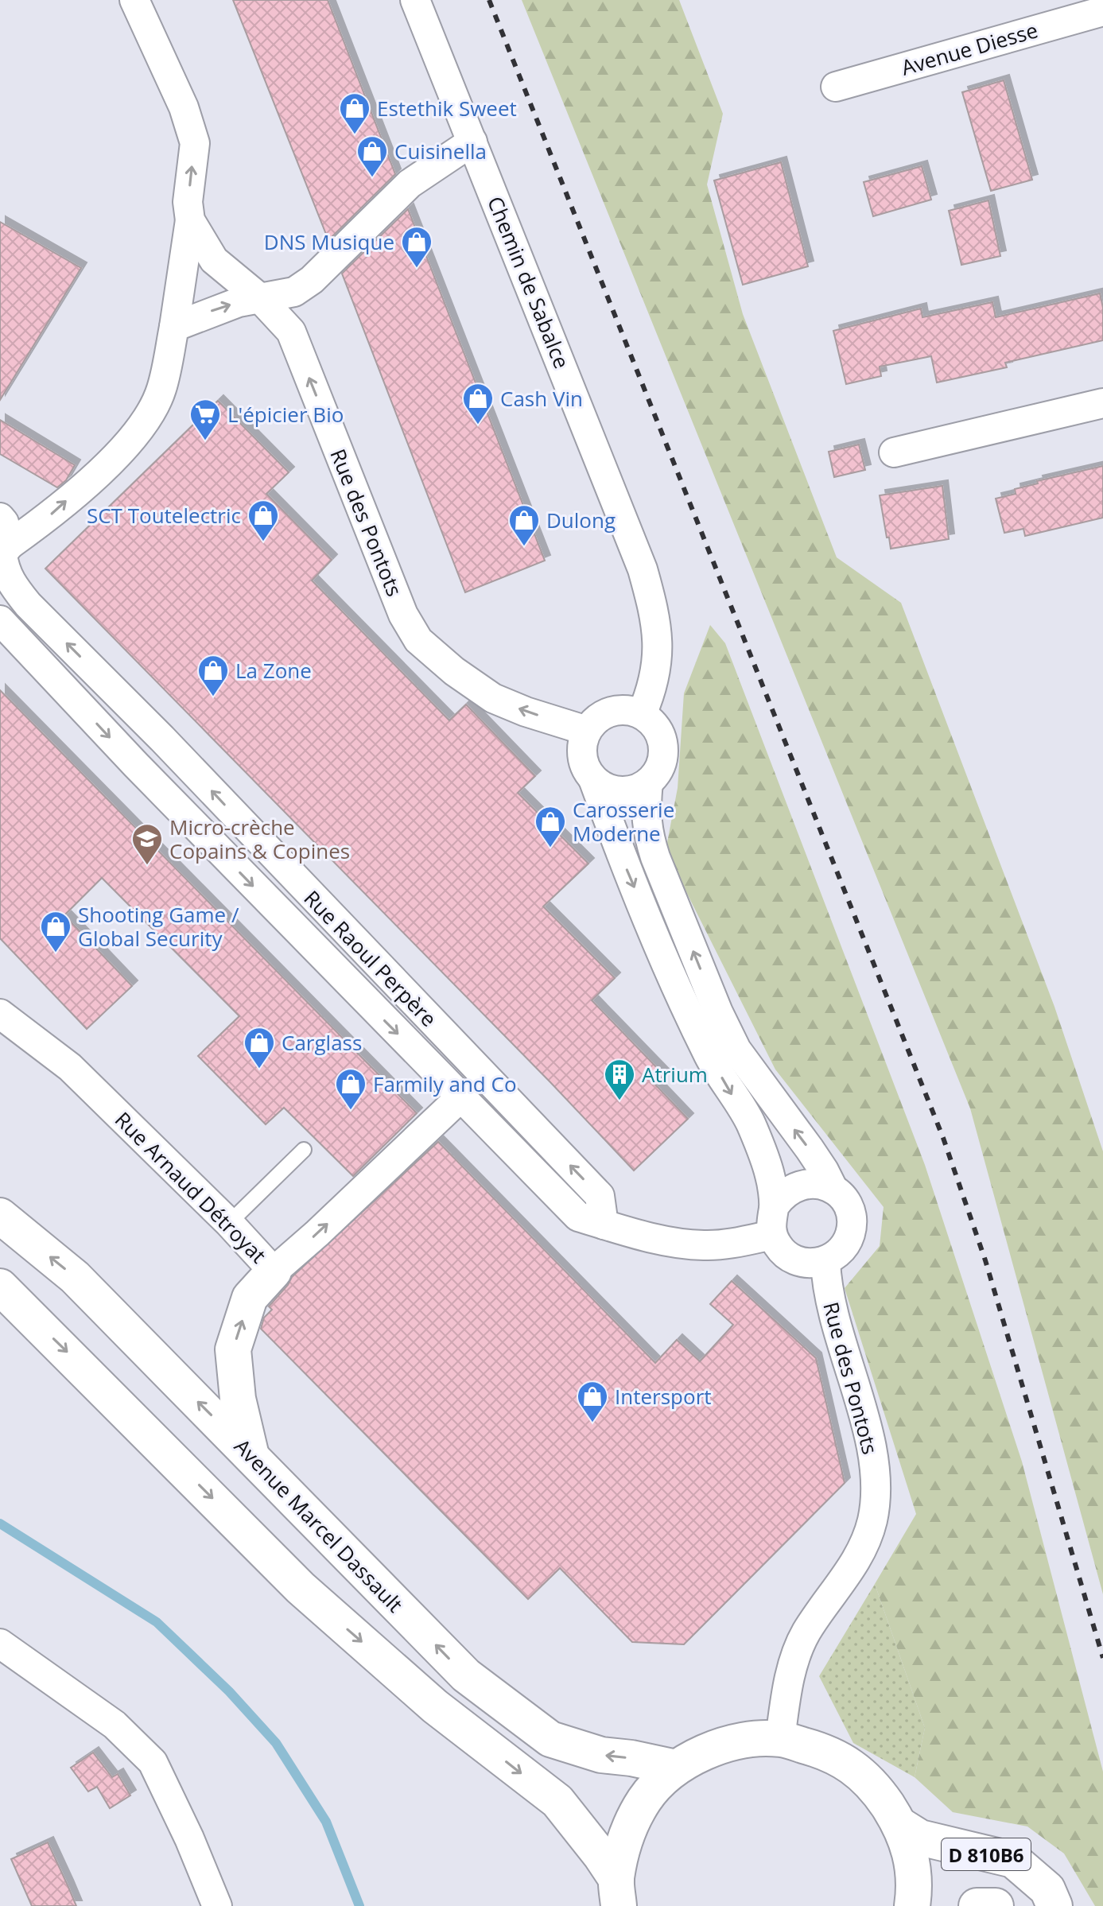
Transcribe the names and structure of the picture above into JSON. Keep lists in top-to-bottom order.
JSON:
{
  "streets": {
    "main road": ["Avenue Marcel Dassault", "D 810B6"],
    "street": [
      "Avenue Diesse",
      "Chemin de Sabalce",
      "Rue des Pontots",
      "Rue Raoul Perpère",
      "Rue Arnaud Détroyat"
    ]
  },
  "crossings": [
    ["Chemin de Sabalce", "Rue des Pontots"],
    ["Rue des Pontots", "Rue Raoul Perpère"],
    ["Rue Raoul Perpère", "Rue Arnaud Détroyat"]
  ],
  "one_way": ["Rue des Pontots", "Rue Arnaud Détroyat"],
  "places": {
    "shop": [
      "Estethik Sweet",
      "Cuisinella",
      "DNS Musique",
      "Cash Vin",
      "SCT Toutelectric",
      "Dulong",
      "La Zone",
      "Carosserie Moderne",
      "Shooting Game / Global Security",
      "Carglass",
      "Farmily and Co",
      "Intersport"
    ],
    "supermarket": ["L'épicier Bio"],
    "school or university": ["Micro-crèche Copains & Copines"],
    "building": ["Atrium"]
  }
}
